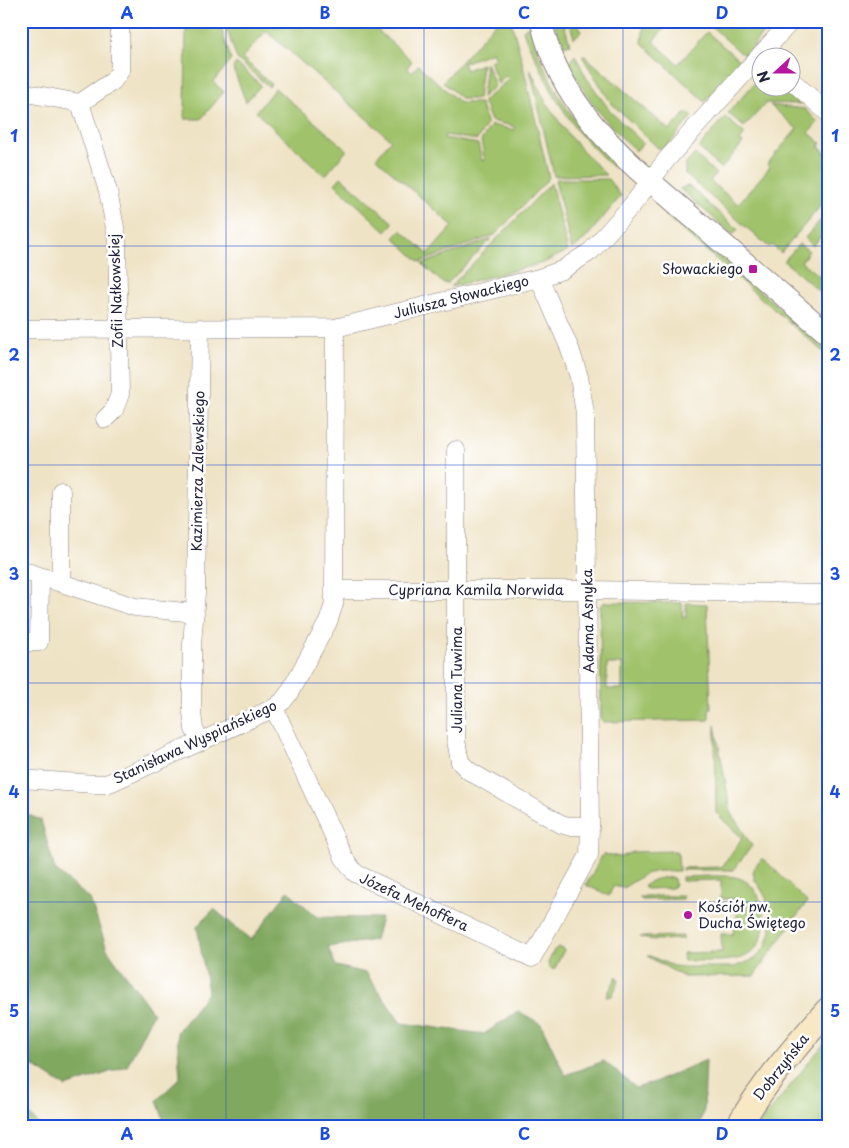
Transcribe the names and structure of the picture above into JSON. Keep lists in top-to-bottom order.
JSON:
{
  "streets": {
    "main road": ["Dobrzyńska"],
    "street": [
      "Zofii Nałkowskiej",
      "Juliusza Słowackiego",
      "Kazimierza Zalewskiego",
      "Cypriana Kamila Norwida",
      "Adama Asnyka",
      "Juliana Tuwima",
      "Stanisława Wyspiańskiego",
      "Józefa Mehoffera"
    ]
  },
  "crossings": [
    ["Zofii Nałkowskiej", "Juliusza Słowackiego"],
    ["Juliusza Słowackiego", "Kazimierza Zalewskiego"],
    ["Juliusza Słowackiego", "Adama Asnyka"],
    ["Juliusza Słowackiego", "Stanisława Wyspiańskiego"],
    ["Kazimierza Zalewskiego", "Stanisława Wyspiańskiego"],
    ["Cypriana Kamila Norwida", "Adama Asnyka"],
    ["Cypriana Kamila Norwida", "Juliana Tuwima"],
    ["Cypriana Kamila Norwida", "Stanisława Wyspiańskiego"],
    ["Adama Asnyka", "Juliana Tuwima"],
    ["Adama Asnyka", "Józefa Mehoffera"],
    ["Stanisława Wyspiańskiego", "Józefa Mehoffera"]
  ],
  "places": {
    "transit": ["Słowackiego"],
    "other": ["Kościół pw. Ducha Świętego"]
  },
  "north": "left",
  "grid": {
    "columns": [
      "A",
      "B",
      "C",
      "D"
    ],
    "rows": [
      "1",
      "2",
      "3",
      "4",
      "5"
    ]
  }
}
